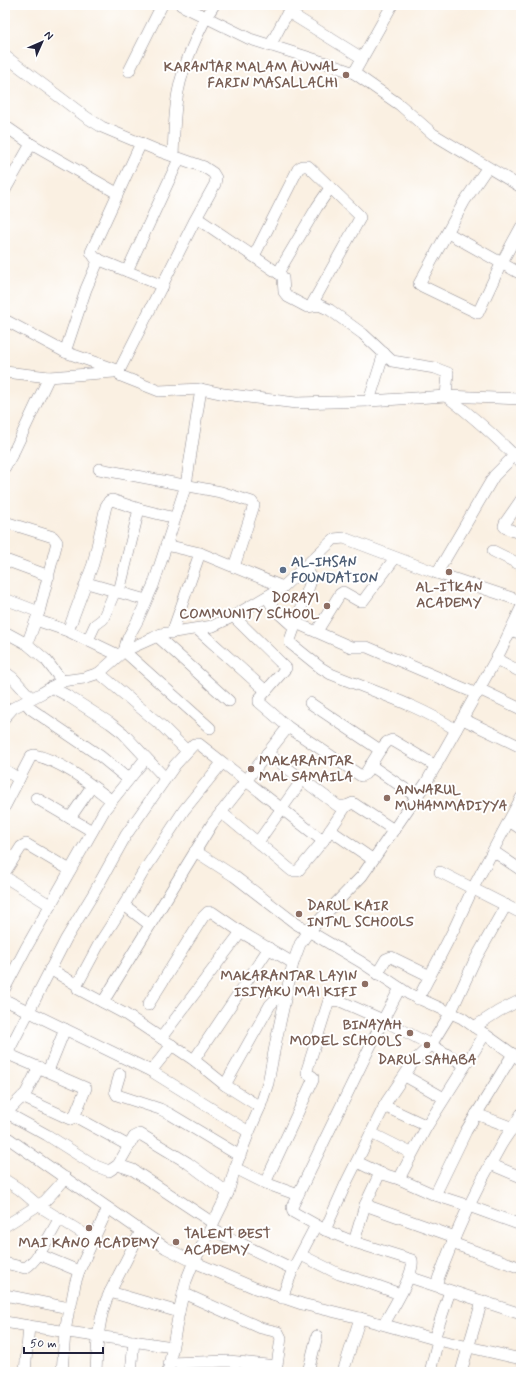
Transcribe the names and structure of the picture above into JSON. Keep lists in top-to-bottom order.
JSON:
{
  "places": [
    "KARANTAR MALAM AUWAL FARIN MASALLACHI",
    "AL-IHSAN FOUNDATION",
    "AL-ITKAN ACADEMY",
    "DORAYI COMMUNITY SCHOOL",
    "MAKARANTAR MAL SAMAILA",
    "ANWARUL MUHAMMADIYYA",
    "DARUL KAIR INTNL SCHOOLS",
    "MAKARANTAR LAYIN ISIYAKU MAI KIFI",
    "BINAYAH MODEL SCHOOLS",
    "DARUL SAHABA",
    "MAI KANO ACADEMY",
    "TALENT BEST ACADEMY"
  ],
  "scale_bar": "50 m",
  "north": "top right"
}
